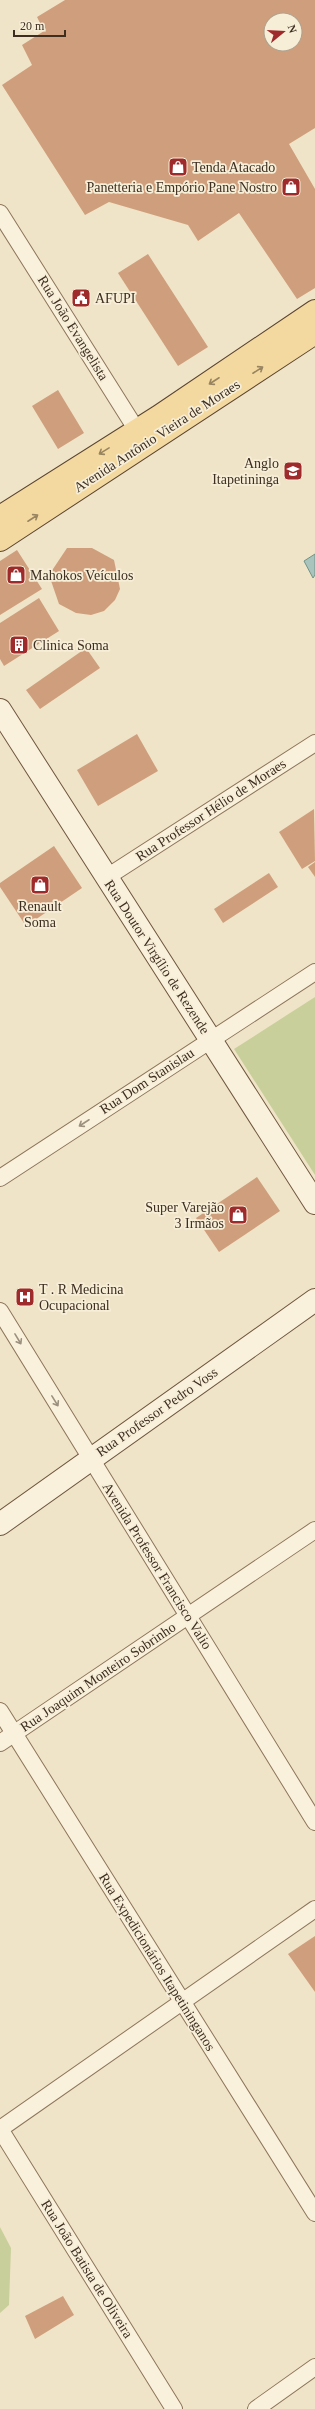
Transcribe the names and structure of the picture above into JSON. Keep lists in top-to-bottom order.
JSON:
{
  "streets": {
    "main road": ["Avenida Antônio Vieira de Moraes", "Rua Doutor Virgílio de Rezende", "Rua Professor Pedro Voss"],
    "street": [
      "Rua João Evangelista",
      "Rua Professor Hélio de Moraes",
      "Rua Dom Stanislau",
      "Avenida Professor Francisco Valio",
      "Rua Joaquim Monteiro Sobrinho",
      "Rua Expedicionários Itapetininganos",
      "Rua João Batista de Oliveira"
    ]
  },
  "crossings": [
    ["Rua João Evangelista", "Avenida Antônio Vieira de Moraes"],
    ["Rua Professor Hélio de Moraes", "Rua Doutor Virgílio de Rezende"],
    ["Rua Doutor Virgílio de Rezende", "Rua Dom Stanislau"],
    ["Rua Professor Pedro Voss", "Avenida Professor Francisco Valio"],
    ["Avenida Professor Francisco Valio", "Rua Joaquim Monteiro Sobrinho"],
    ["Rua Joaquim Monteiro Sobrinho", "Rua Expedicionários Itapetininganos"]
  ],
  "one_way": ["Rua Dom Stanislau"],
  "places": {
    "shop": [
      "Tenda Atacado",
      "Panetteria e Empório Pane Nostro",
      "Mahokos Veículos",
      "Renault Soma",
      "Super Varejão 3 Irmãos"
    ],
    "public building": ["AFUPI"],
    "school or university": ["Anglo Itapetininga"],
    "building": ["Clinica Soma"],
    "hospital": ["T . R Medicina Ocupacional"]
  },
  "scale_bar": "20 m",
  "north": "right"
}
